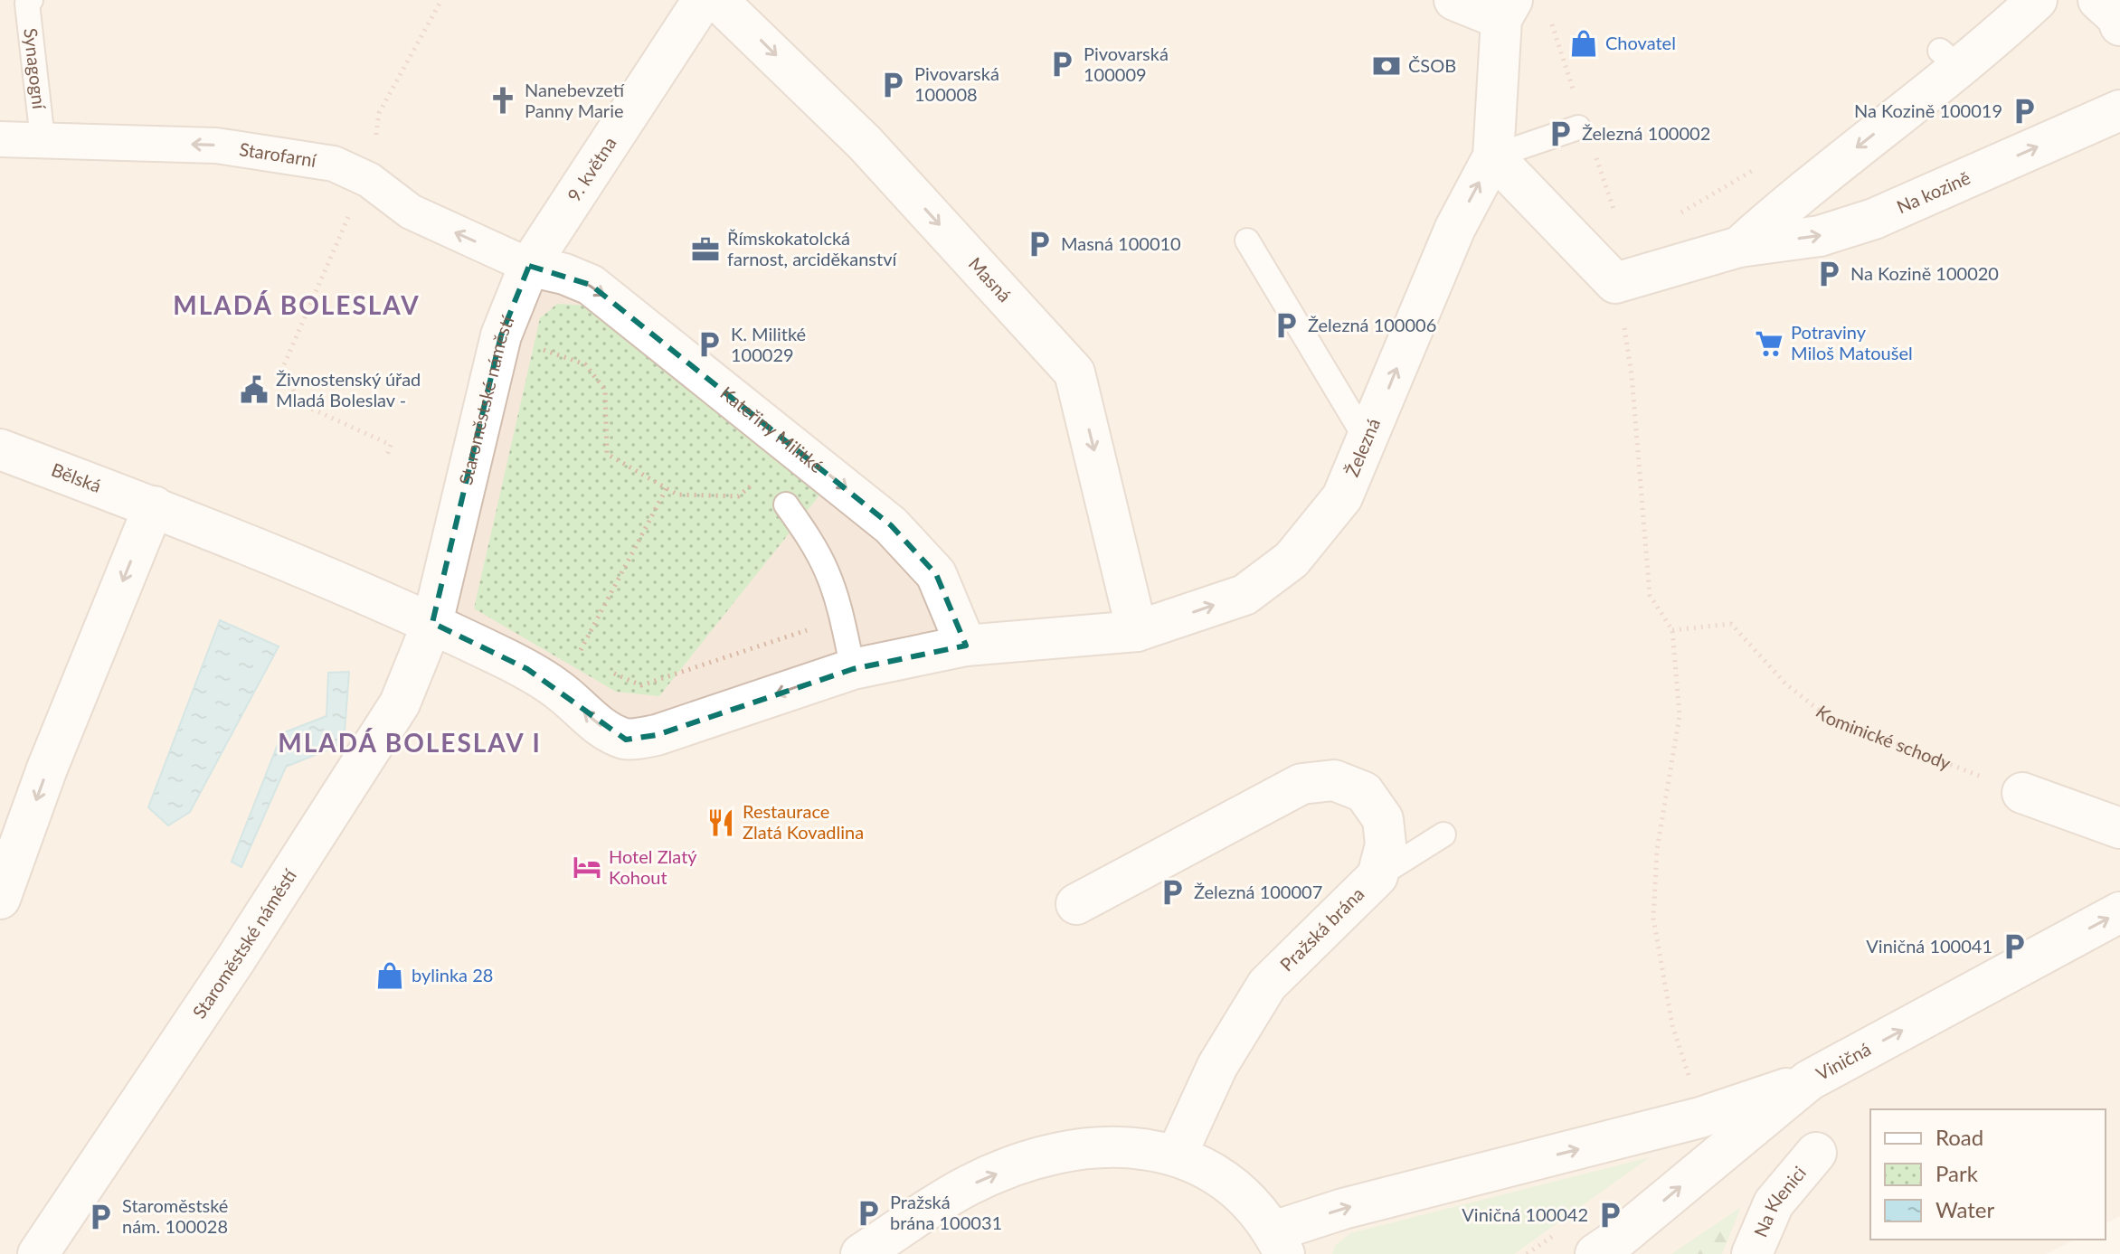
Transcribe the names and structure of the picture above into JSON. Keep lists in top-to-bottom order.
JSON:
{
  "streets": {
    "street": [
      "Starofarní",
      "9. května",
      "Na kozině",
      "Masná",
      "Staroměstské náměstí",
      "Kateřiny Militké",
      "Železná",
      "Bělská",
      "Pražská brána",
      "Viničná",
      "Na Klenici"
    ],
    "lane": ["Synagogní"],
    "path": ["Kominické schody"]
  },
  "crossings": [
    ["Synagogní", "Starofarní"],
    ["Starofarní", "9. května"],
    ["Starofarní", "Staroměstské náměstí"],
    ["Starofarní", "Kateřiny Militké"],
    ["9. května", "Staroměstské náměstí"],
    ["9. května", "Kateřiny Militké"],
    ["Na kozině", "Železná"],
    ["Masná", "Železná"],
    ["Staroměstské náměstí", "Kateřiny Militké"],
    ["Kateřiny Militké", "Železná"]
  ],
  "one_way": ["Starofarní", "Masná", "Kateřiny Militké"],
  "districts": ["MLADÁ BOLESLAV", "MLADÁ BOLESLAV I"],
  "places": {
    "shop": ["Chovatel", "bylinka 28"],
    "parking": [
      "Pivovarská 100009",
      "Pivovarská 100008",
      "Na Kozině 100019",
      "Železná 100002",
      "Masná 100010",
      "Na Kozině 100020",
      "Železná 100006",
      "K. Militké 100029",
      "Železná 100007",
      "Viničná 100041",
      "Pražská brána 100031",
      "Viničná 100042",
      "Staroměstské nám. 100028"
    ],
    "bank": ["ČSOB"],
    "church": ["Nanebevzetí Panny Marie"],
    "office": ["Římskokatolcká farnost, arciděkanství"],
    "supermarket": ["Potraviny Miloš Matoušel"],
    "public building": ["Živnostenský úřad Mladá Boleslav -"],
    "restaurant": ["Restaurace Zlatá Kovadlina"],
    "hotel": ["Hotel Zlatý Kohout"]
  },
  "legend": ["Road", "Park", "Water"]
}
